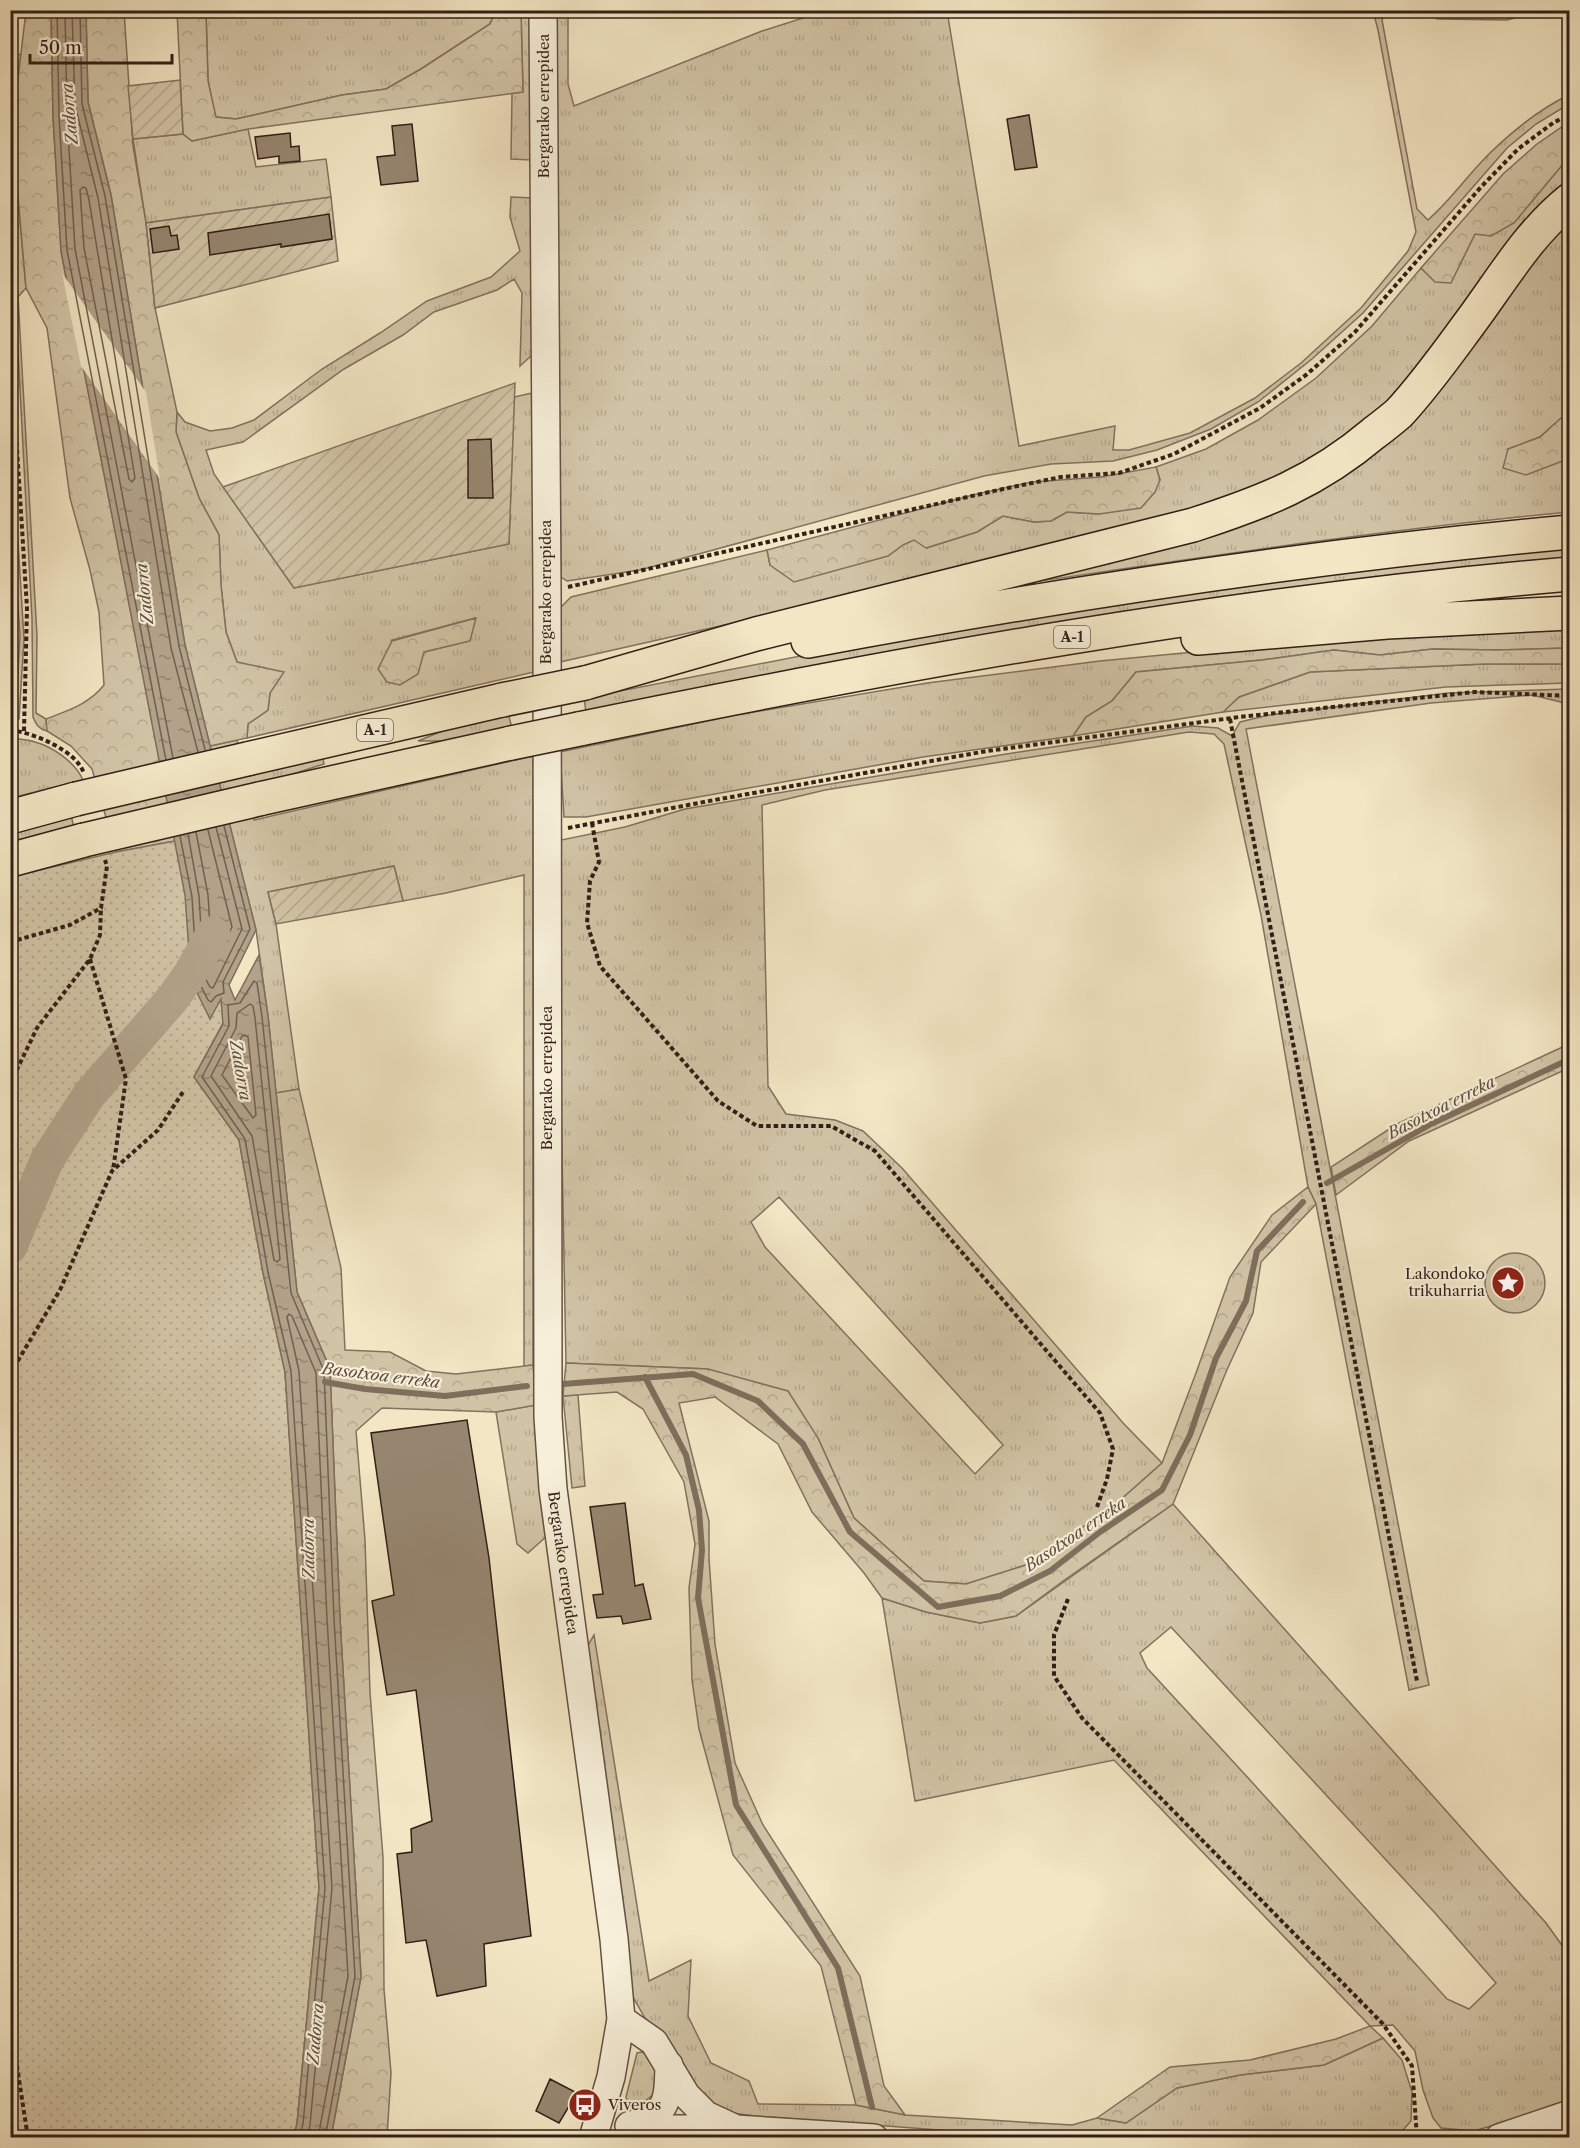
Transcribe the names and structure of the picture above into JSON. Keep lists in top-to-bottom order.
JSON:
{
  "streets": {
    "highway": ["A-1"],
    "street": ["Bergarako errepidea"]
  },
  "water": ["Zadorra", "Basotxoa erreka"],
  "places": {
    "place": ["Lakondoko trikuharria"],
    "bus stop": ["Viveros"]
  },
  "scale_bar": "50 m"
}
